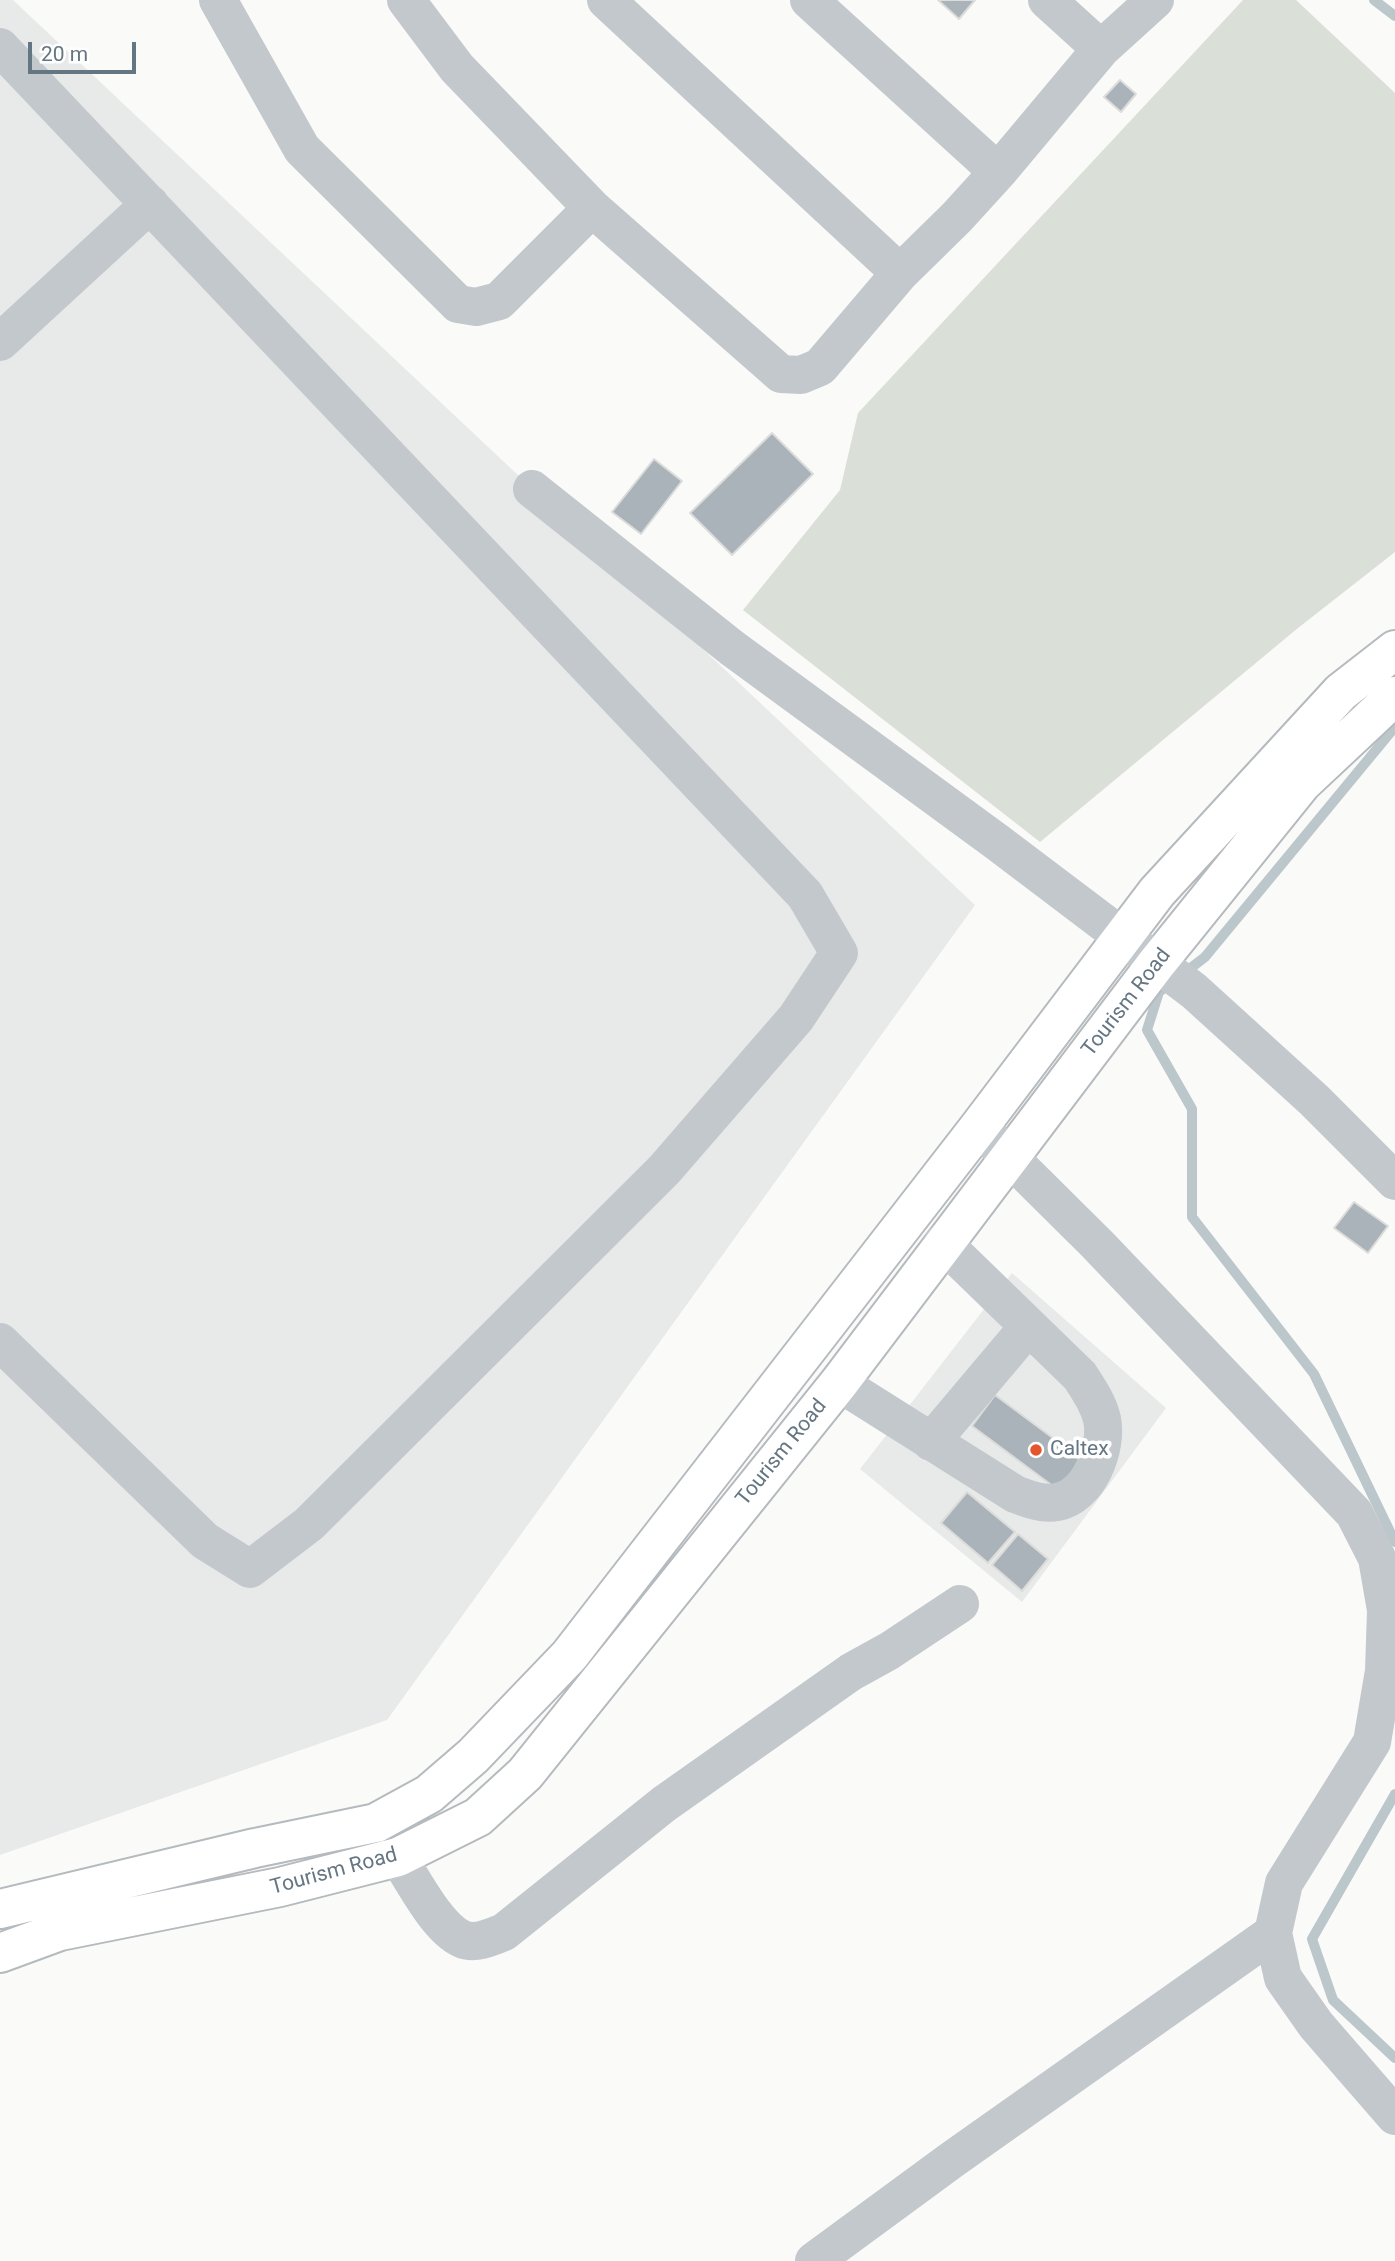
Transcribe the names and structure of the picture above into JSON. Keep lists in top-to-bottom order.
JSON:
{
  "streets": {
    "main road": ["Tourism Road"]
  },
  "places": ["Caltex"],
  "scale_bar": "20 m"
}
